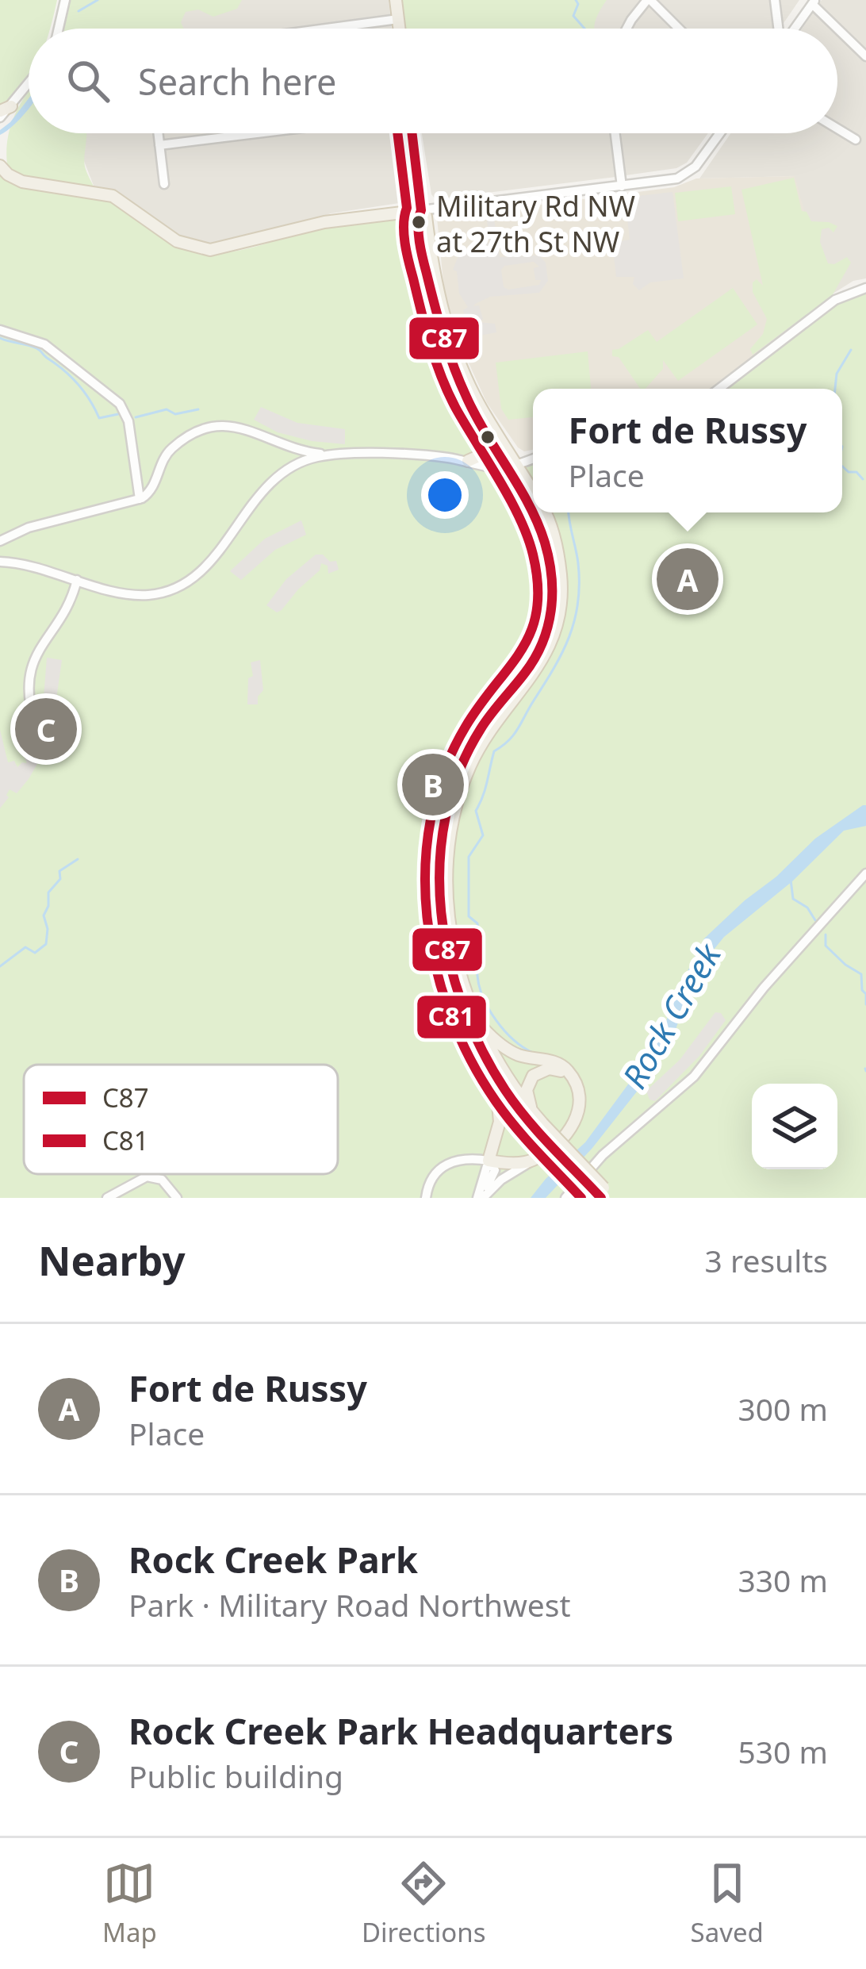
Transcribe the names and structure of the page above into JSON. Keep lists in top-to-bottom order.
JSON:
{
  "water": ["Rock Creek"],
  "places": ["Military Rd NW at 27th St NW"],
  "lines": ["transit line C87", "transit line C81"],
  "legend": ["C87", "C81"],
  "page": {
    "search": "Search here",
    "popup": ["Fort de Russy", "Place"],
    "pins": ["A", "C", "B"],
    "heading": ["Nearby", "3 results"],
    "list": [
      {
        "mark": "A",
        "name": "Fort de Russy",
        "note": "Place",
        "value": "300 m"
      },
      {
        "mark": "B",
        "name": "Rock Creek Park",
        "note": "Park · Military Road Northwest",
        "value": "330 m"
      },
      {
        "mark": "C",
        "name": "Rock Creek Park Headquarters",
        "note": "Public building",
        "value": "530 m"
      }
    ],
    "nav": ["Map", "Directions", "Saved"]
  }
}
